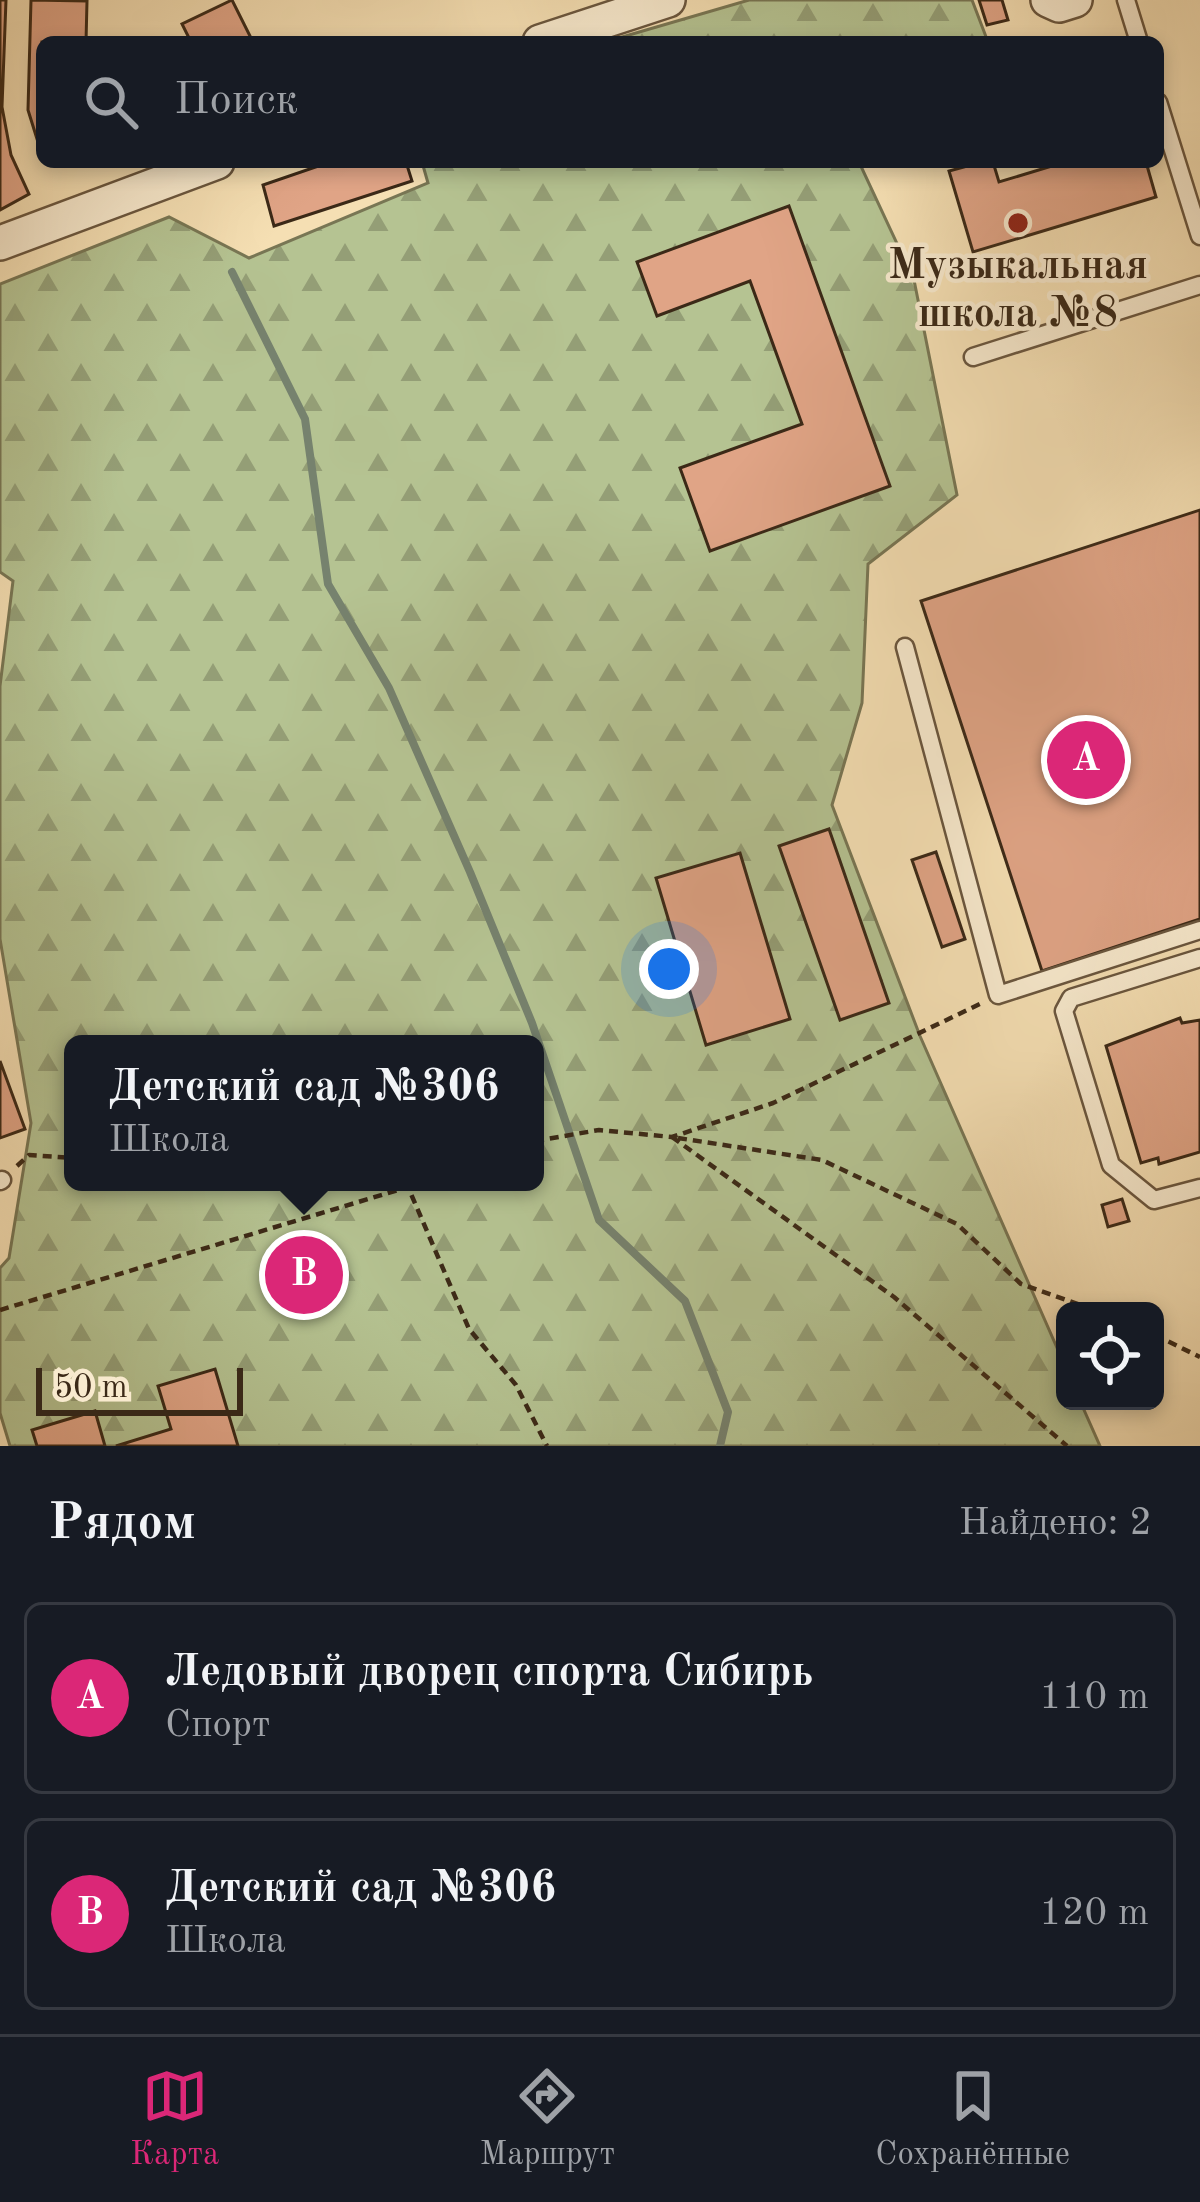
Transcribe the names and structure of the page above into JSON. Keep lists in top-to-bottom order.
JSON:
{
  "places": ["Музыкальная школа №8"],
  "scale_bar": "50 m",
  "page": {
    "search": "Поиск",
    "pins": ["A", "B"],
    "popup": ["Детский сад №306", "Школа"],
    "scale": "50 m",
    "heading": ["Рядом", "Найдено: 2"],
    "list": [
      {
        "mark": "A",
        "name": "Ледовый дворец спорта Сибирь",
        "note": "Спорт",
        "value": "110 m"
      },
      {
        "mark": "B",
        "name": "Детский сад №306",
        "note": "Школа",
        "value": "120 m"
      }
    ],
    "nav": ["Карта", "Маршрут", "Сохранённые"]
  }
}
